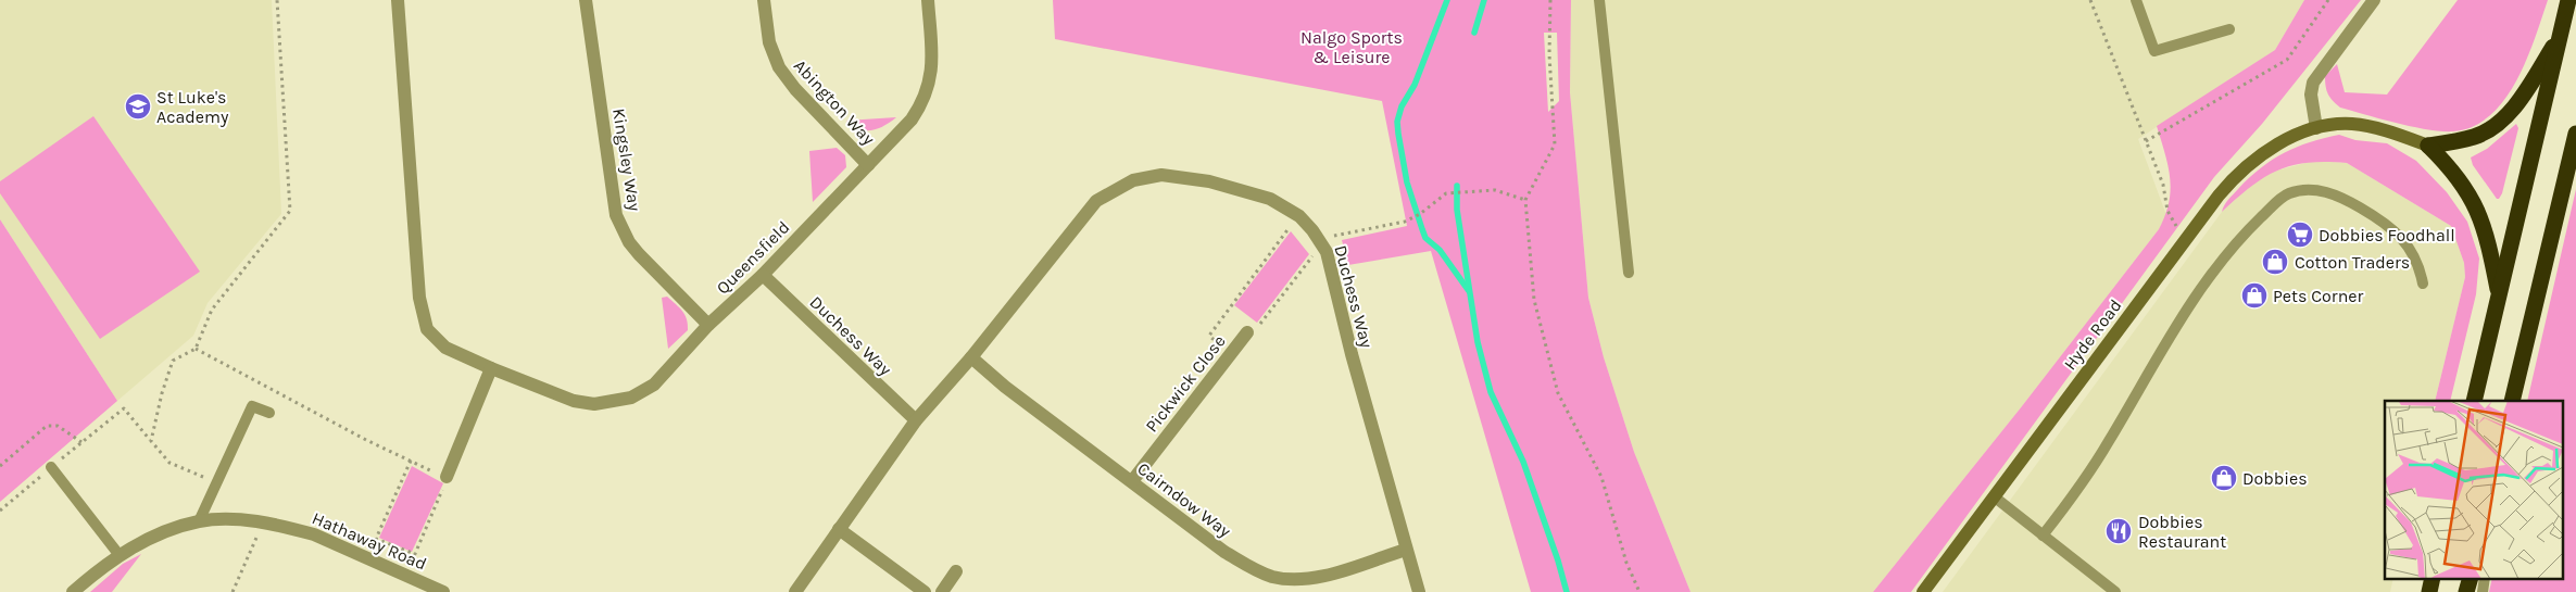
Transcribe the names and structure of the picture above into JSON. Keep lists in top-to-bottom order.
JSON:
{
  "streets": {
    "main road": ["Hyde Road"],
    "street": [
      "Abington Way",
      "Kingsley Way",
      "Queensfield",
      "Duchess Way",
      "Pickwick Close",
      "Cairndow Way",
      "Hathaway Road"
    ]
  },
  "crossings": [
    ["Abington Way", "Queensfield"],
    ["Kingsley Way", "Queensfield"],
    ["Queensfield", "Duchess Way"],
    ["Duchess Way", "Cairndow Way"],
    ["Pickwick Close", "Cairndow Way"]
  ],
  "parks": ["Nalgo Sports & Leisure"],
  "places": {
    "school or university": ["St Luke's Academy"],
    "supermarket": ["Dobbies Foodhall"],
    "shop": ["Cotton Traders", "Pets Corner", "Dobbies"],
    "restaurant": ["Dobbies Restaurant"]
  }
}
